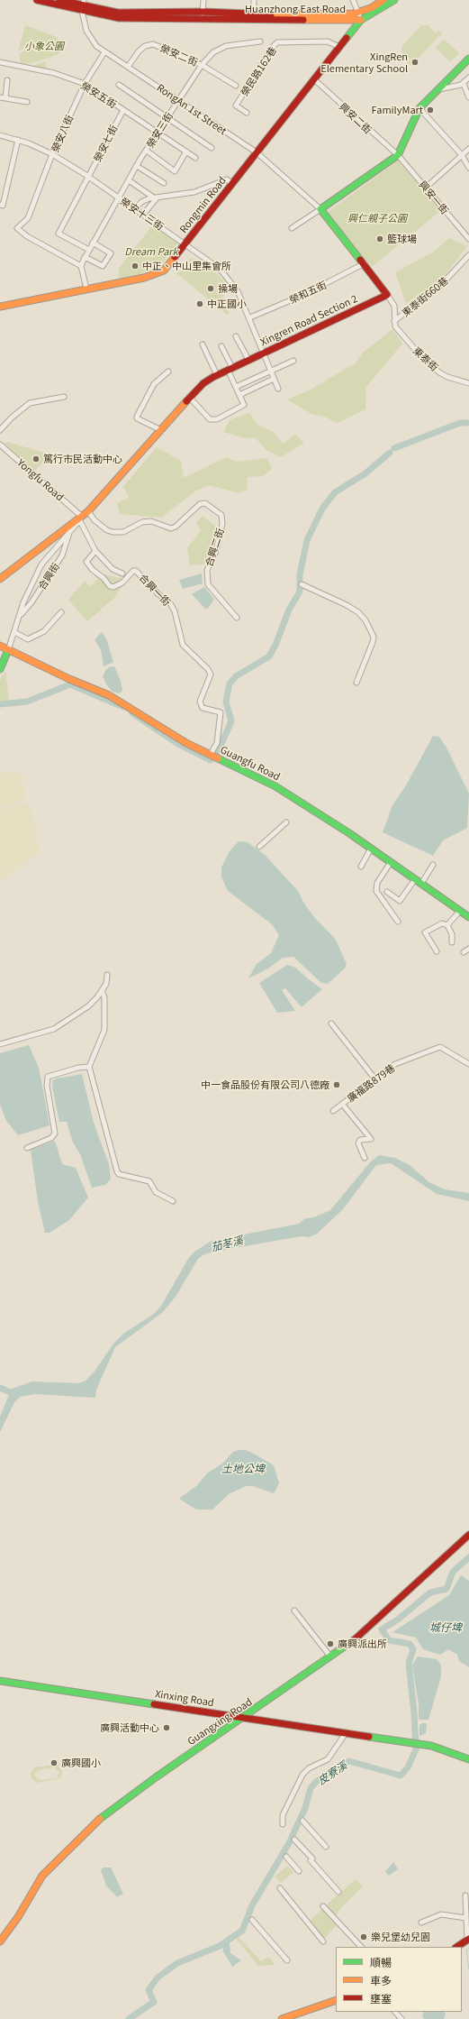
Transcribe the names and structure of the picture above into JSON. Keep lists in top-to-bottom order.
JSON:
{
  "streets": {
    "street": [
      "Huanzhong East Road",
      "榮安二街",
      "榮民路162巷",
      "榮安五街",
      "RongAn 1st Street",
      "興安二街",
      "榮安三街",
      "榮安八街",
      "榮安七街",
      "興安一街",
      "Rongmin Road",
      "榮安十三街",
      "榮和五街",
      "東泰街660巷",
      "Xingren Road Section 2",
      "東泰街",
      "Yongfu Road",
      "合興二街",
      "合興街",
      "合興一街",
      "Guangfu Road",
      "廣福路879巷",
      "Xinxing Road",
      "Guangxing Road"
    ]
  },
  "crossings": [
    ["Huanzhong East Road", "RongAn 1st Street"],
    ["Huanzhong East Road", "Rongmin Road"],
    ["榮安二街", "RongAn 1st Street"],
    ["榮安二街", "榮安三街"],
    ["榮民路162巷", "Rongmin Road"],
    ["榮安五街", "榮安三街"],
    ["榮安五街", "榮安八街"],
    ["榮安五街", "榮安七街"],
    ["RongAn 1st Street", "榮安三街"],
    ["RongAn 1st Street", "榮安八街"],
    ["RongAn 1st Street", "Rongmin Road"],
    ["興安二街", "興安一街"],
    ["興安二街", "Rongmin Road"],
    ["榮安三街", "榮安八街"],
    ["榮安三街", "榮安七街"],
    ["榮安三街", "榮安十三街"],
    ["榮安八街", "榮安十三街"],
    ["榮安七街", "榮安十三街"],
    ["Rongmin Road", "榮安十三街"],
    ["榮安十三街", "榮和五街"],
    ["榮安十三街", "Xingren Road Section 2"],
    ["東泰街660巷", "東泰街"],
    ["Xingren Road Section 2", "Yongfu Road"],
    ["Xingren Road Section 2", "合興二街"],
    ["合興一街", "Guangfu Road"],
    ["Xinxing Road", "Guangxing Road"]
  ],
  "water": [
    "茄苳溪",
    "土地公埤",
    "城仔埤",
    "皮寮溪"
  ],
  "parks": ["小象公園", "興仁親子公園", "Dream Park"],
  "places": [
    "XingRen Elementary School",
    "FamilyMart",
    "籃球場",
    "中正、中山里集會所",
    "操場",
    "中正國小",
    "篤行市民活動中心",
    "中一食品股份有限公司八德廠",
    "廣興派出所",
    "廣興活動中心",
    "廣興國小",
    "樂兒堡幼兒園"
  ],
  "legend": ["順暢", "車多", "壅塞"]
}
